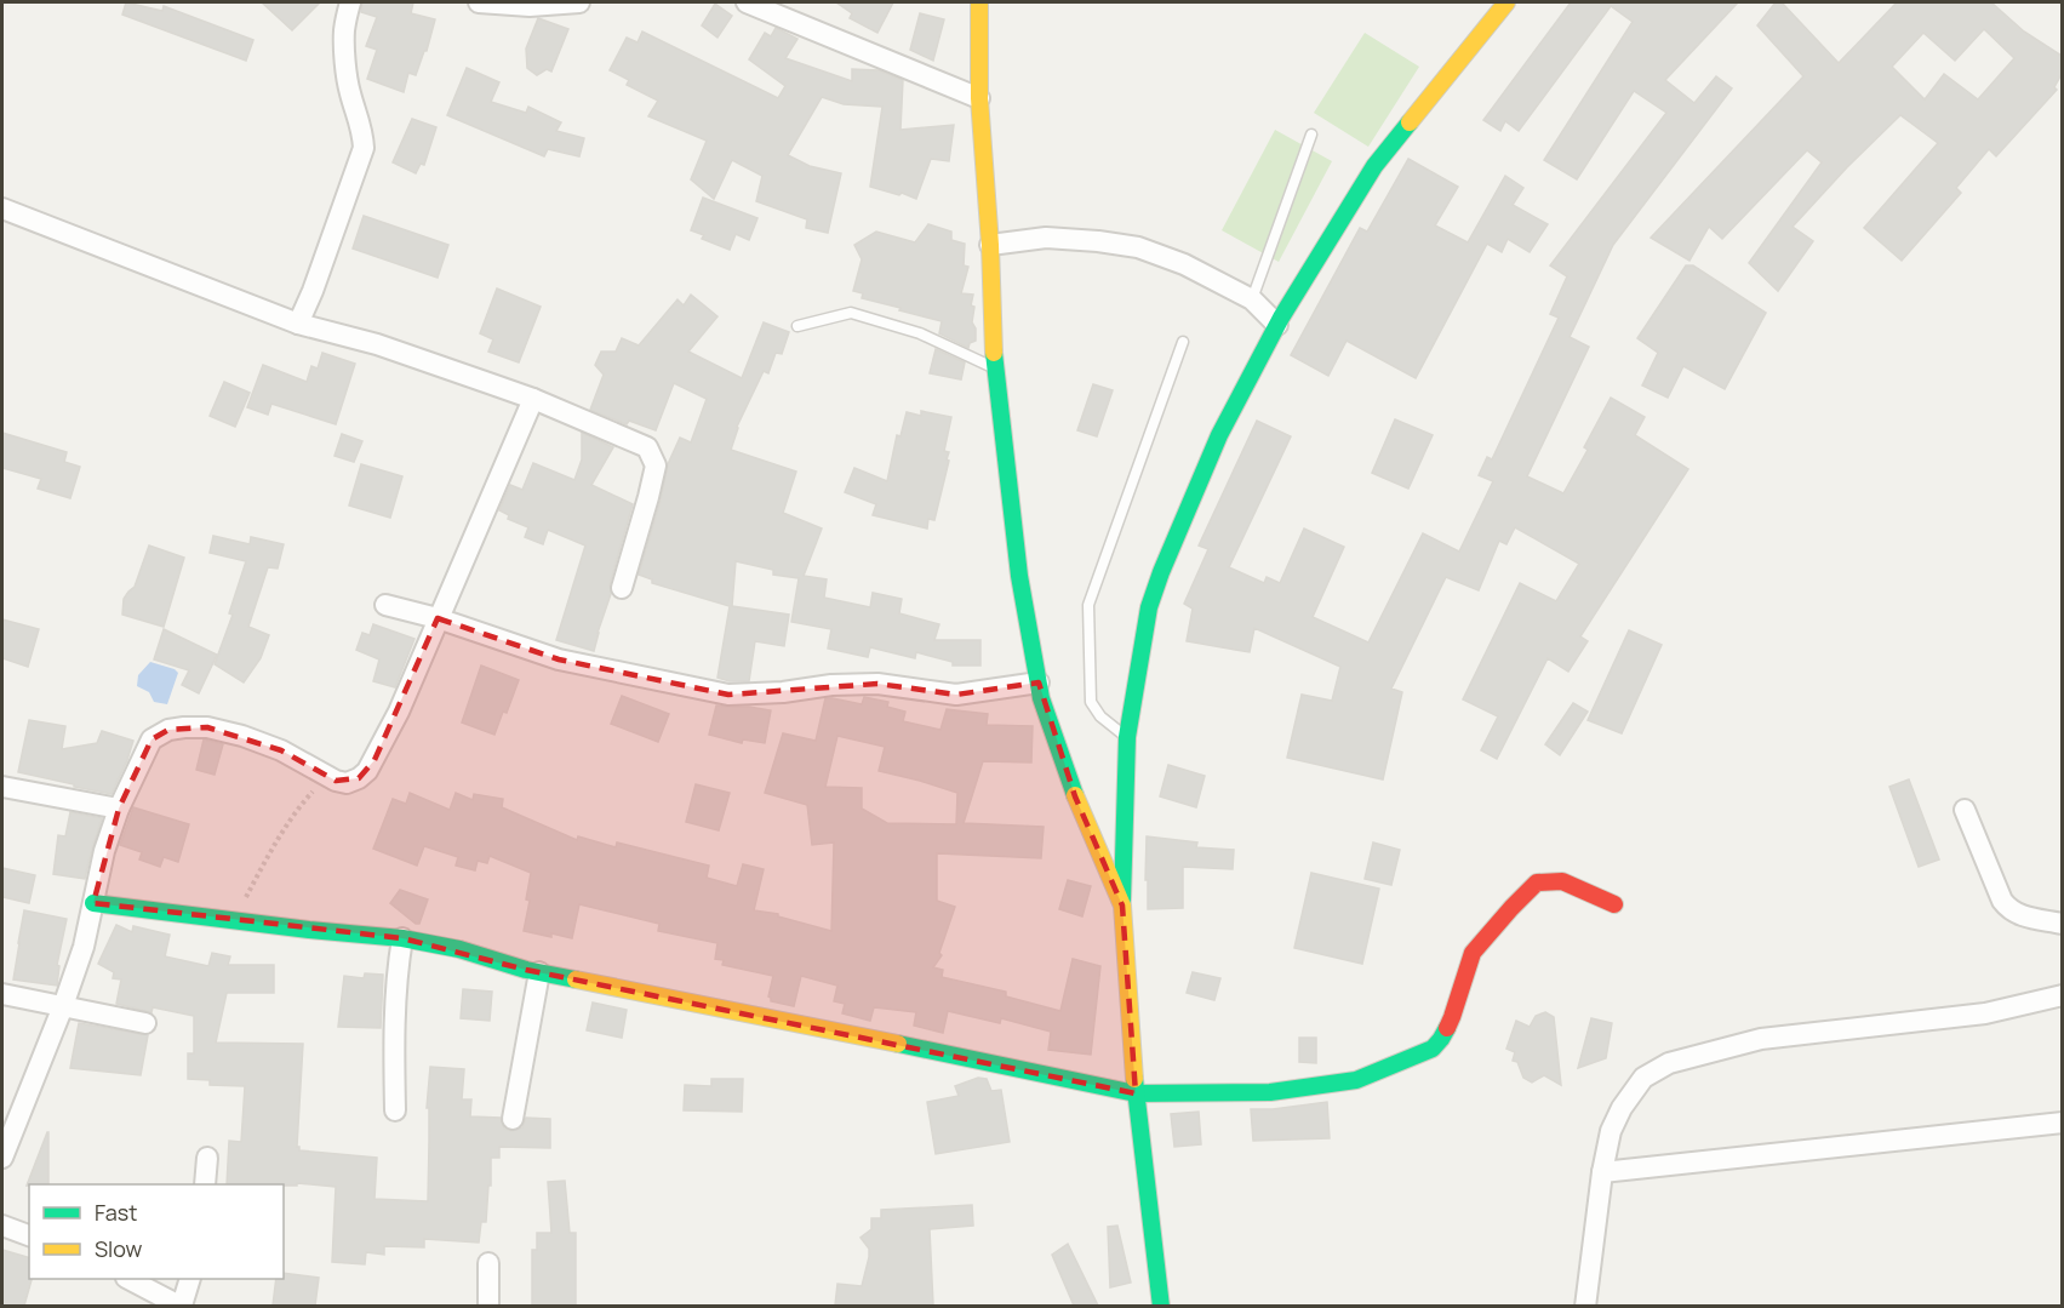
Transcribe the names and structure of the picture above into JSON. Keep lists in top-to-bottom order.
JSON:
{
  "legend": ["Fast", "Slow"]
}
